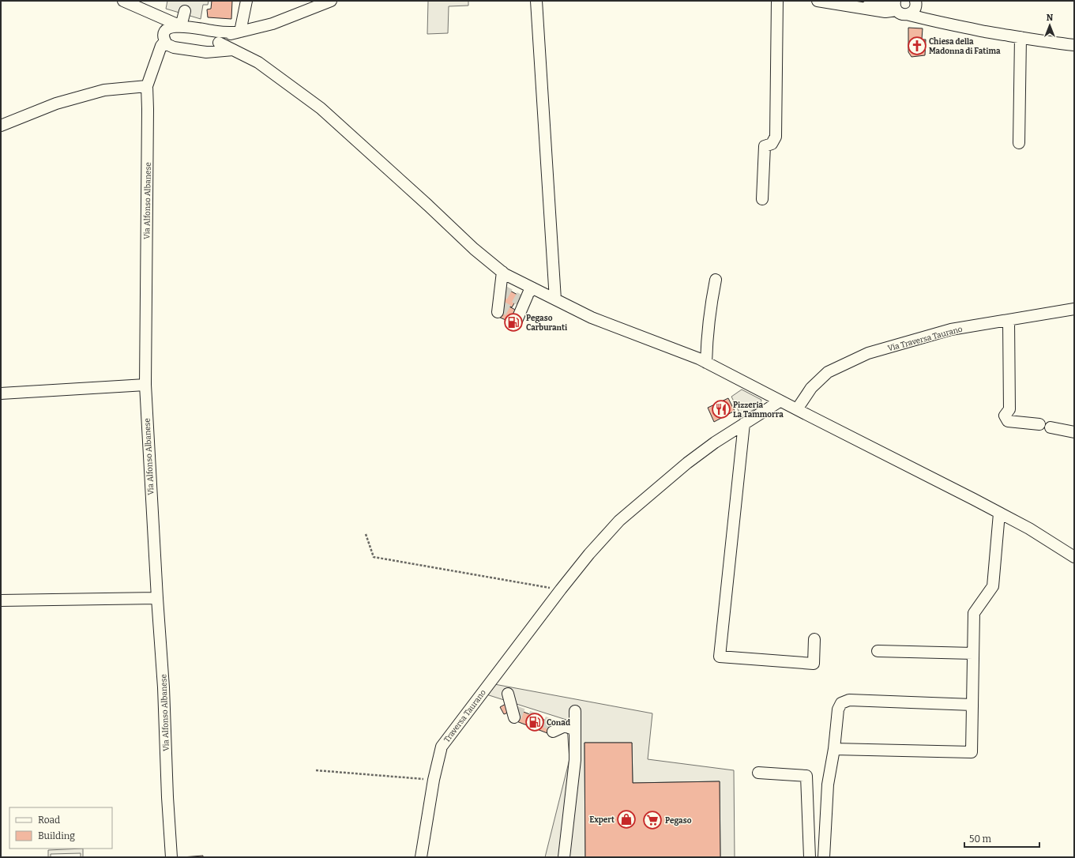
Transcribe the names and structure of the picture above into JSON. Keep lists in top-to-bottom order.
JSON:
{
  "streets": {
    "street": ["Via Alfonso Albanese", "Via Traversa Taurano", "Traversa Taurano"]
  },
  "places": {
    "church": ["Chiesa della Madonna di Fatima"],
    "fuel station": ["Pegaso Carburanti", "Conad"],
    "restaurant": ["Pizzeria La Tammorra"],
    "shop": ["Expert"],
    "supermarket": ["Pegaso"]
  },
  "legend": ["Road", "Building"],
  "scale_bar": "50 m",
  "north": "top"
}
